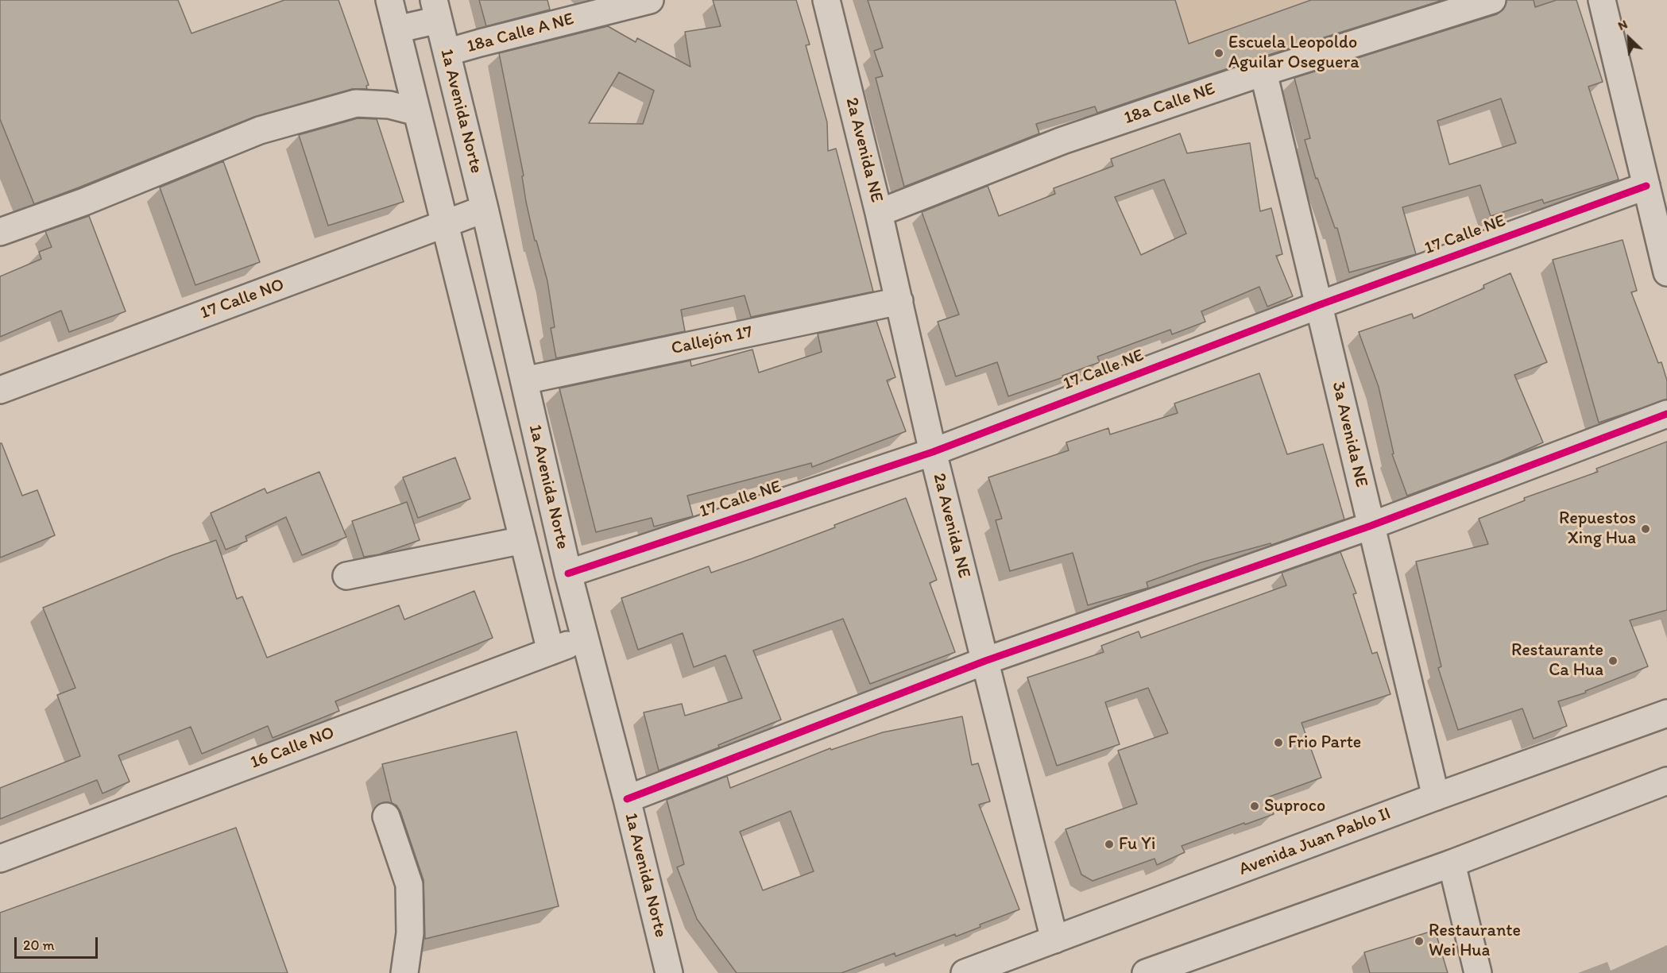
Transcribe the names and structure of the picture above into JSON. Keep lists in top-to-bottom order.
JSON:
{
  "streets": {
    "main road": [
      "18a Calle A NE",
      "18a Calle NE",
      "1a Avenida Norte",
      "2a Avenida NE",
      "17 Calle NE",
      "17 Calle NO",
      "Callejón 17",
      "3a Avenida NE",
      "16 Calle NO",
      "Avenida Juan Pablo II"
    ]
  },
  "crossings": [
    ["18a Calle A NE", "1a Avenida Norte"],
    ["18a Calle NE", "2a Avenida NE"],
    ["18a Calle NE", "3a Avenida NE"],
    ["1a Avenida Norte", "17 Calle NE"],
    ["1a Avenida Norte", "17 Calle NO"],
    ["1a Avenida Norte", "Callejón 17"],
    ["1a Avenida Norte", "16 Calle NO"],
    ["2a Avenida NE", "17 Calle NE"],
    ["2a Avenida NE", "Callejón 17"],
    ["2a Avenida NE", "Avenida Juan Pablo II"],
    ["17 Calle NE", "3a Avenida NE"],
    ["3a Avenida NE", "Avenida Juan Pablo II"]
  ],
  "places": [
    "Escuela Leopoldo Aguilar Oseguera",
    "Repuestos Xing Hua",
    "Restaurante Ca Hua",
    "Frio Parte",
    "Suproco",
    "Fu Yi",
    "Restaurante Wei Hua"
  ],
  "scale_bar": "20 m",
  "north": "top left"
}
